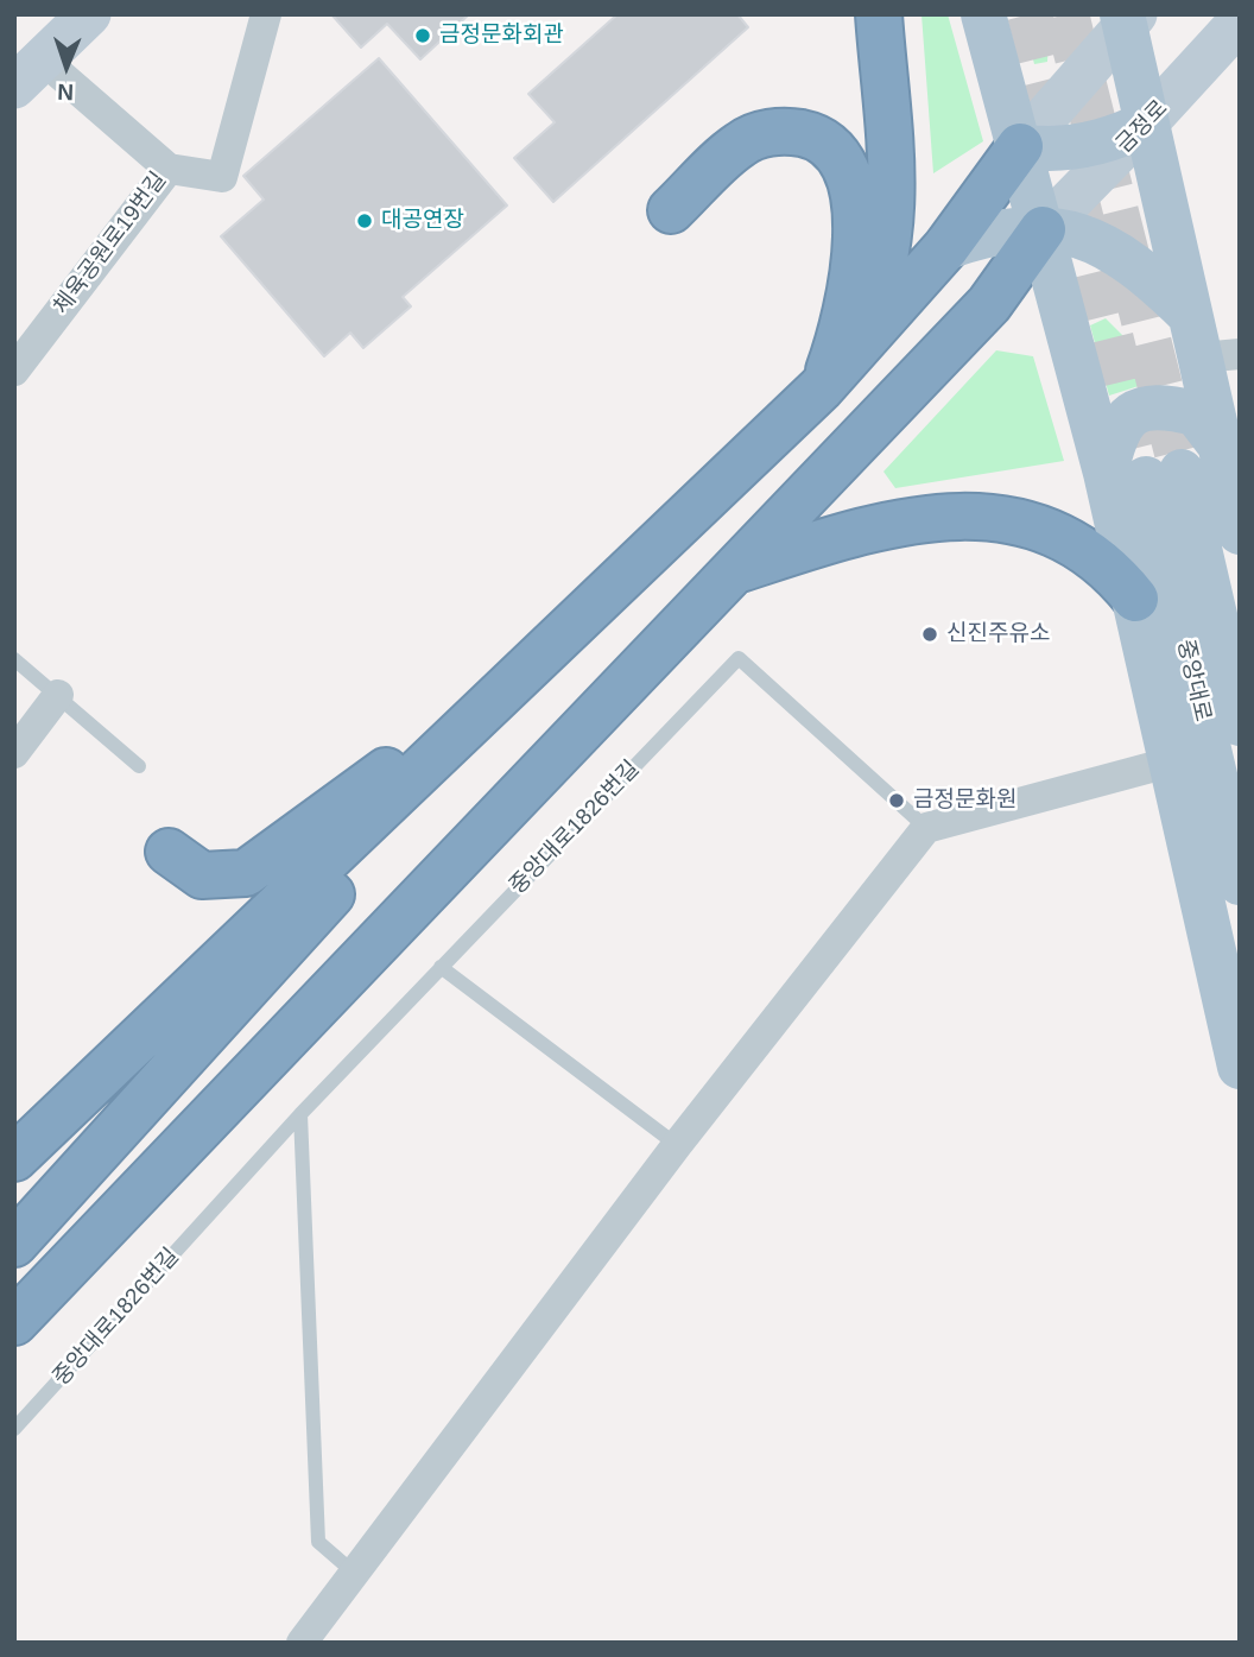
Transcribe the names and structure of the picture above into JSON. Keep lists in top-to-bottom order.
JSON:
{
  "streets": {
    "main road": ["금정로", "중앙대로"],
    "street": ["체육공원로19번길"],
    "lane": ["중앙대로1826번길"]
  },
  "places": [
    "금정문화회관",
    "대공연장",
    "신진주유소",
    "금정문화원"
  ],
  "north": "bottom"
}
